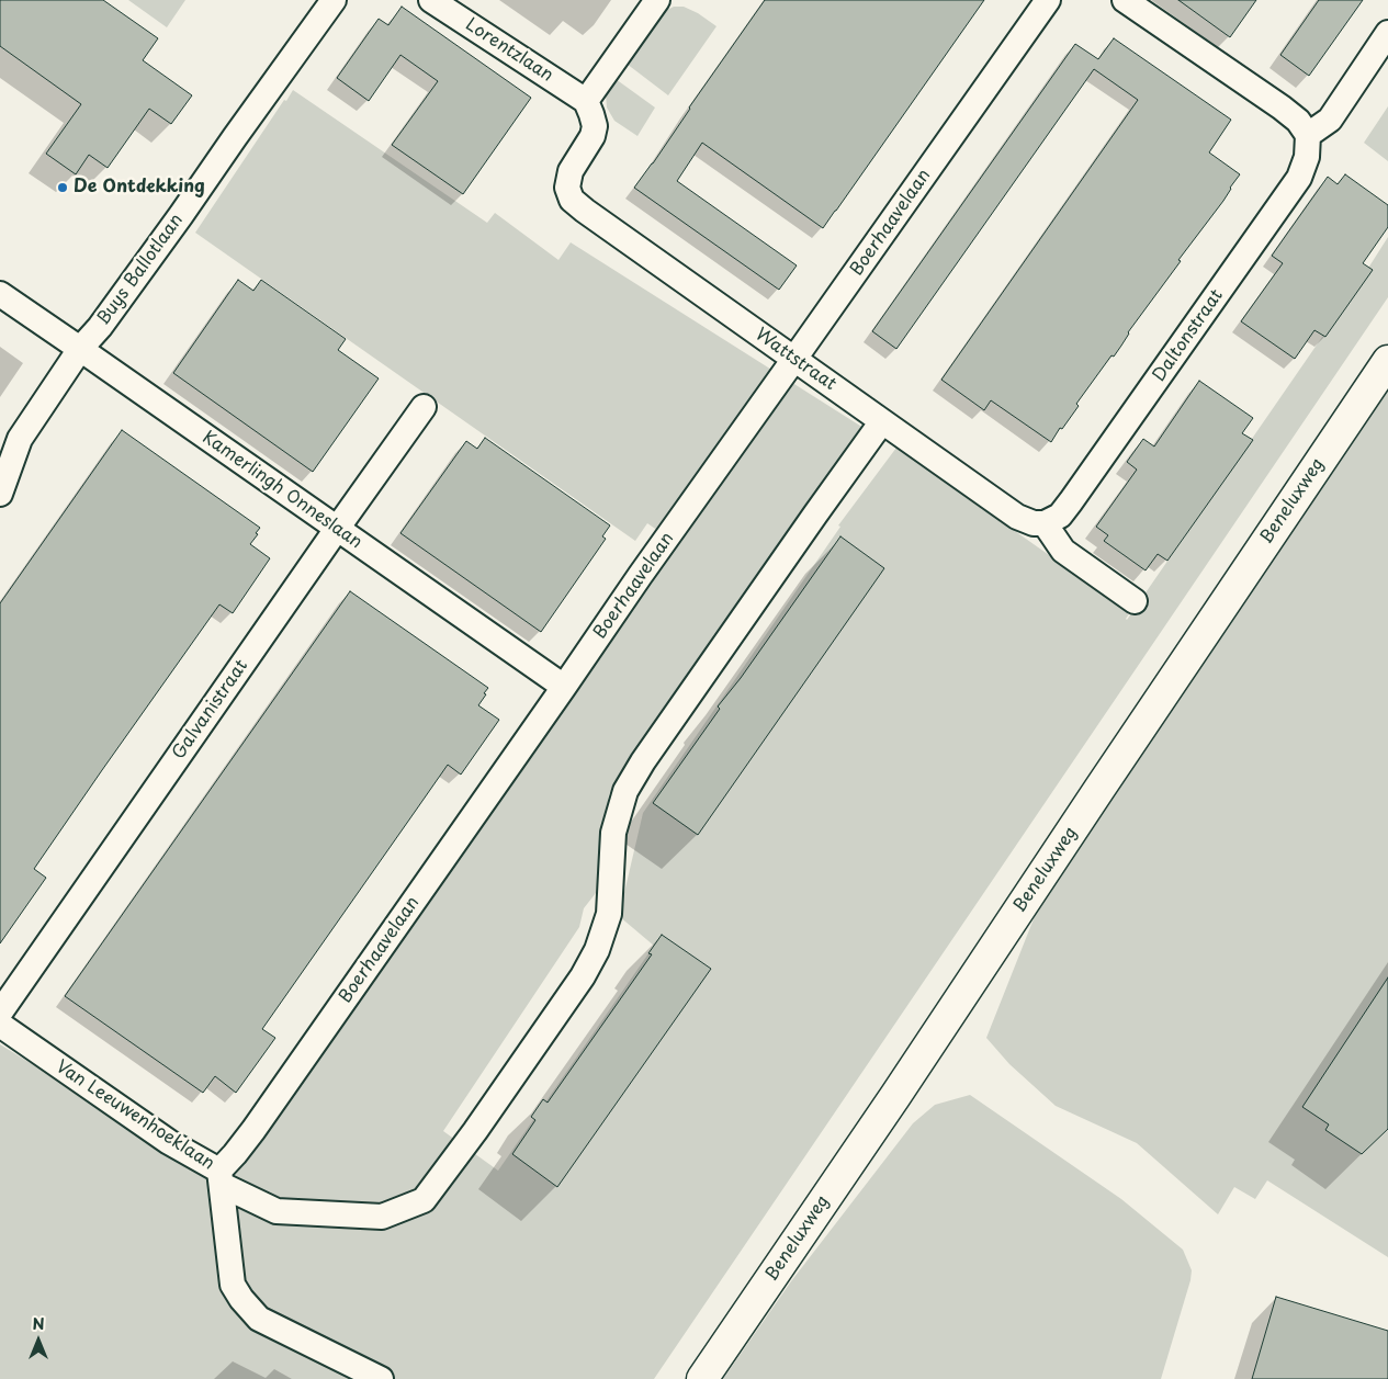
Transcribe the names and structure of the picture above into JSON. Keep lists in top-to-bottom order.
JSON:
{
  "streets": {
    "main road": ["Beneluxweg"],
    "street": [
      "Lorentzlaan",
      "Boerhaavelaan",
      "Buys Ballotlaan",
      "Daltonstraat",
      "Wattstraat",
      "Kamerlingh Onneslaan",
      "Galvanistraat",
      "Van Leeuwenhoeklaan"
    ]
  },
  "crossings": [
    ["Lorentzlaan", "Wattstraat"],
    ["Boerhaavelaan", "Wattstraat"],
    ["Boerhaavelaan", "Kamerlingh Onneslaan"],
    ["Boerhaavelaan", "Van Leeuwenhoeklaan"],
    ["Buys Ballotlaan", "Kamerlingh Onneslaan"],
    ["Daltonstraat", "Wattstraat"],
    ["Kamerlingh Onneslaan", "Galvanistraat"]
  ],
  "places": ["De Ontdekking"],
  "north": "top"
}
